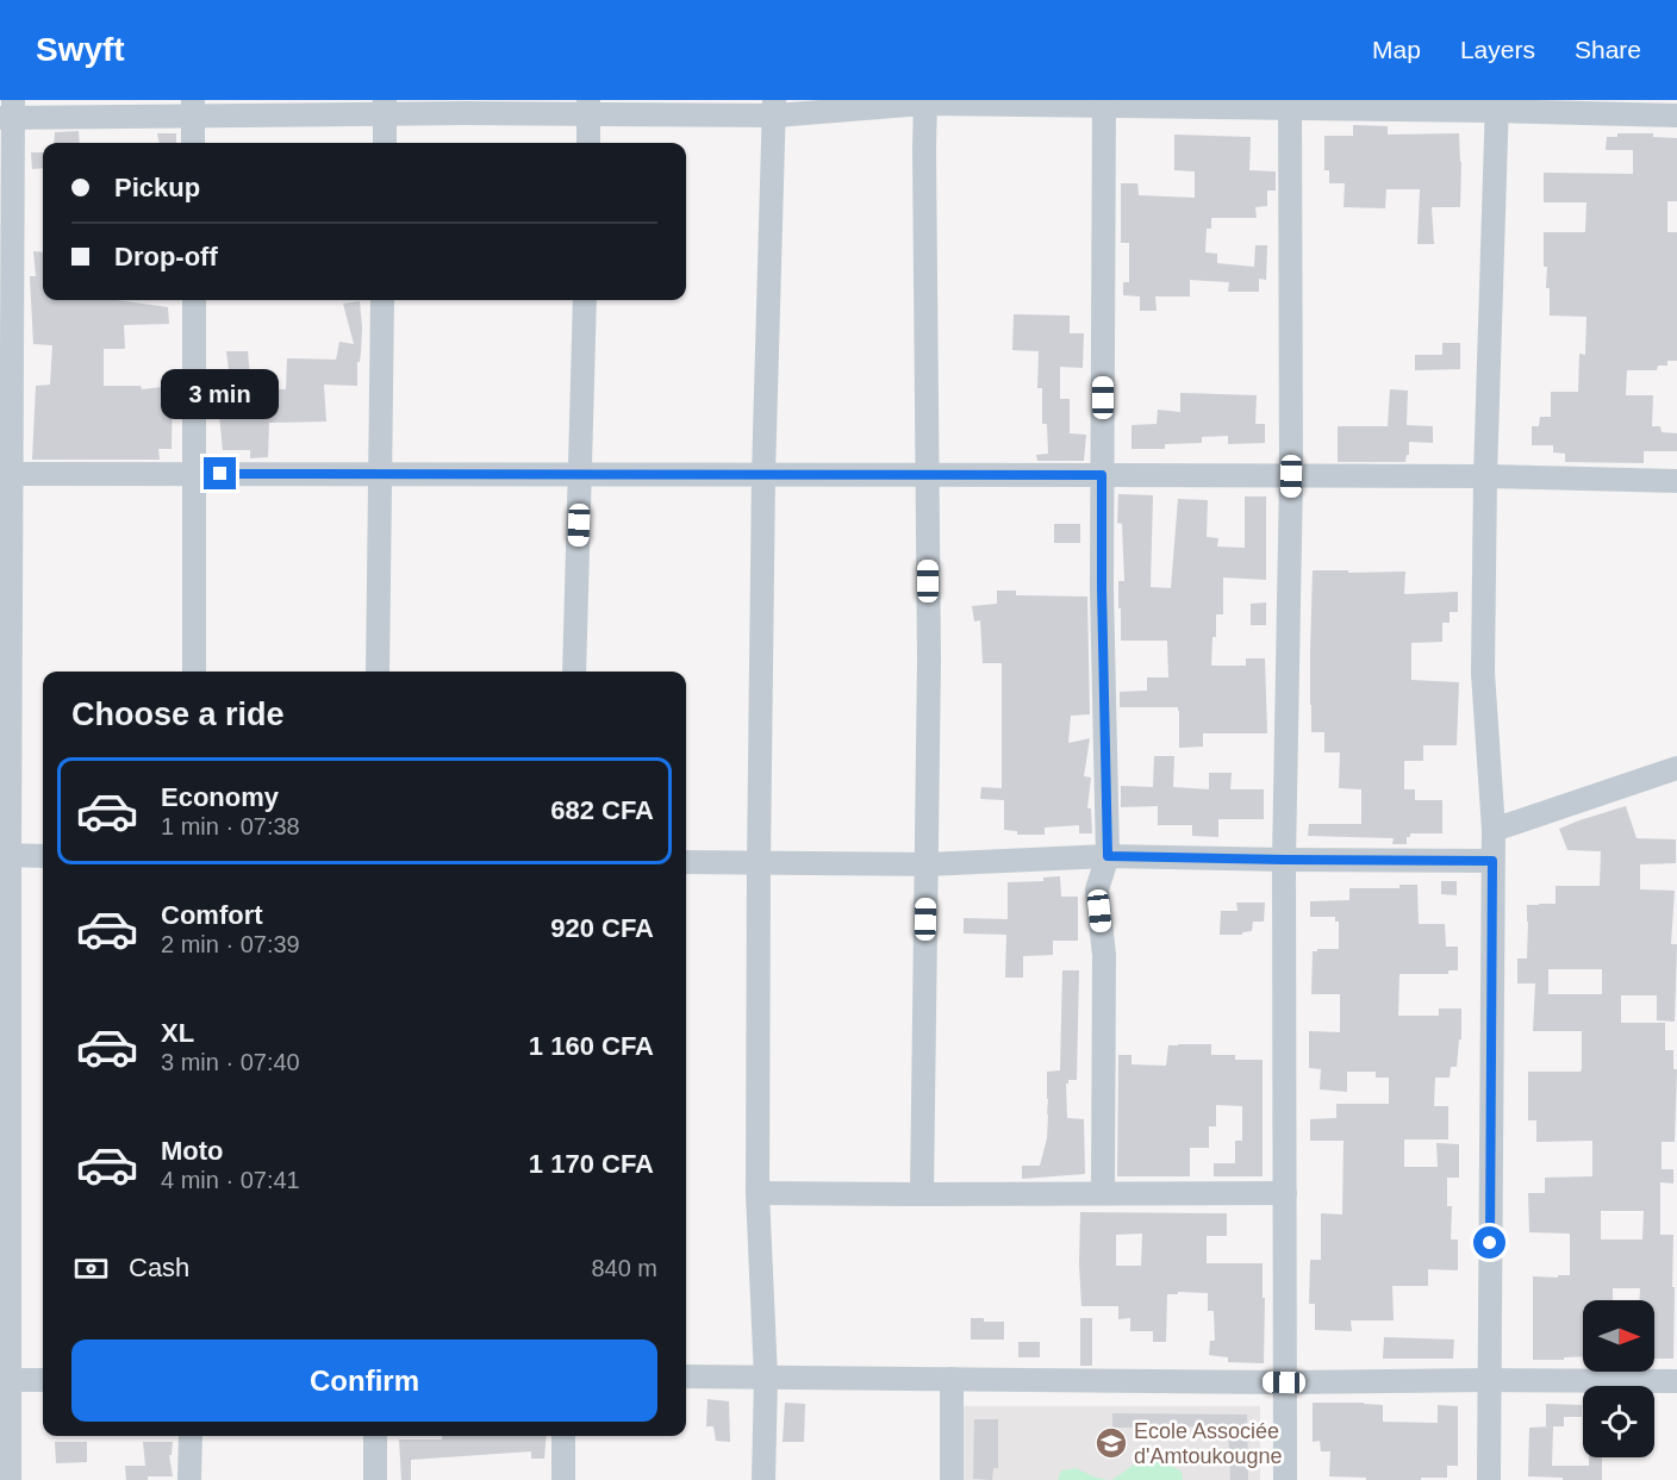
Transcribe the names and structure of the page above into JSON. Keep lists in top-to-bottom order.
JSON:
{
  "places": {
    "school or university": ["Ecole Associée d'Amtoukougne"]
  },
  "north": "right",
  "page": {
    "header": "Swyft",
    "nav": ["Map", "Layers", "Share"],
    "banner": ["Pickup", "Drop-off"],
    "bubble": "3 min",
    "heading": "Choose a ride",
    "list": [
      {
        "name": "Economy",
        "note": "1 min · 07:38",
        "value": "682 CFA"
      },
      {
        "name": "Comfort",
        "note": "2 min · 07:39",
        "value": "920 CFA"
      },
      {
        "name": "XL",
        "note": "3 min · 07:40",
        "value": "1 160 CFA"
      },
      {
        "name": "Moto",
        "note": "4 min · 07:41",
        "value": "1 170 CFA"
      }
    ],
    "pay": ["Cash", "840 m"],
    "buttons": "Confirm"
  }
}
